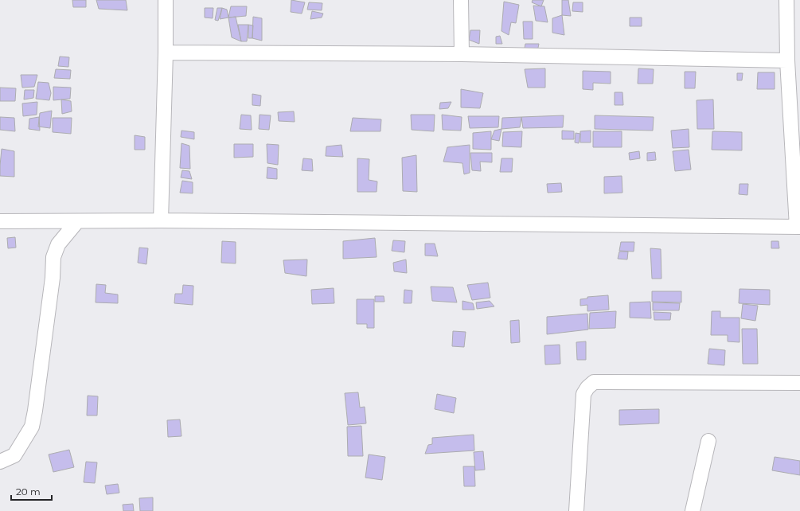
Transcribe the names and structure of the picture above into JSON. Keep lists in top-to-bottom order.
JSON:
{
  "scale_bar": "20 m"
}
